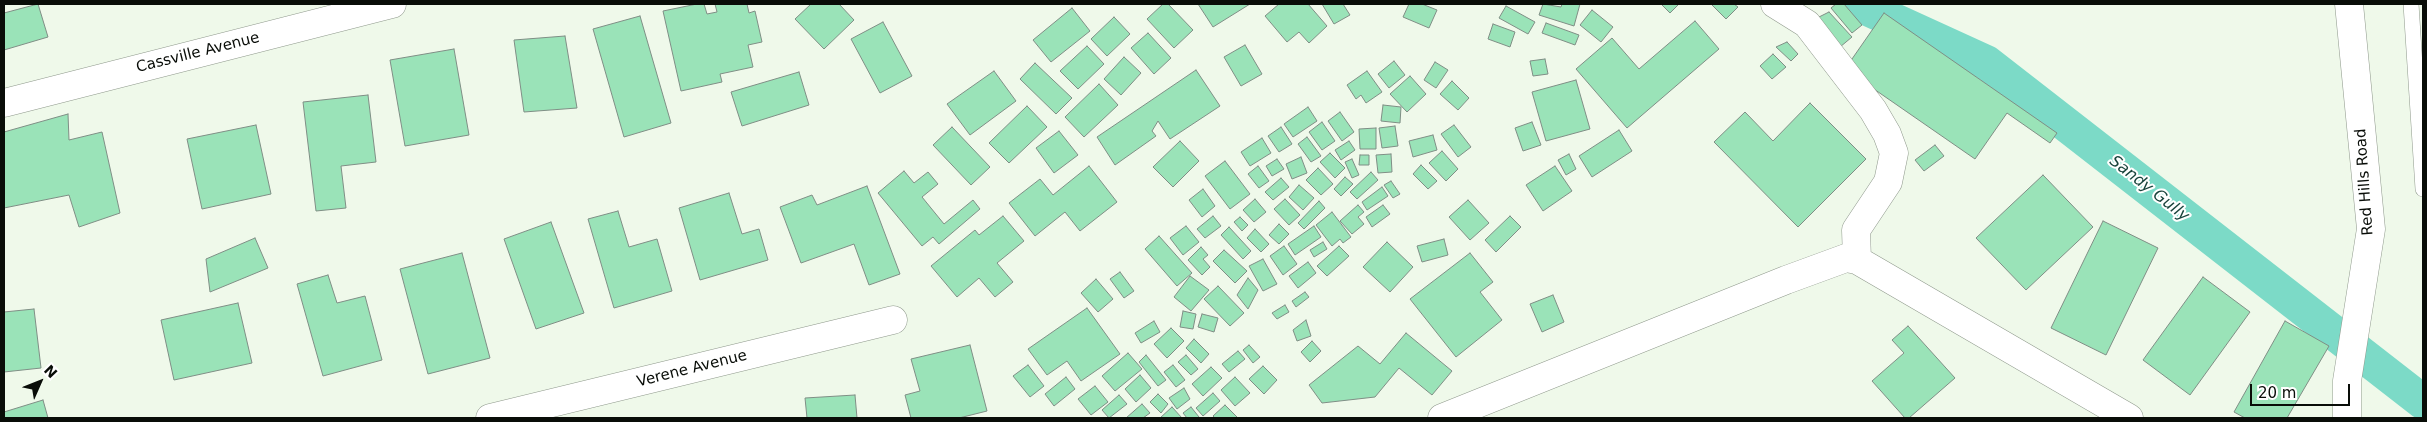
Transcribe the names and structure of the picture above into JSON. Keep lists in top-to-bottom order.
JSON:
{
  "streets": {
    "street": ["Cassville Avenue", "Red Hills Road", "Verene Avenue"]
  },
  "water": ["Sandy Gully"],
  "scale_bar": "20 m",
  "north": "top right"
}
